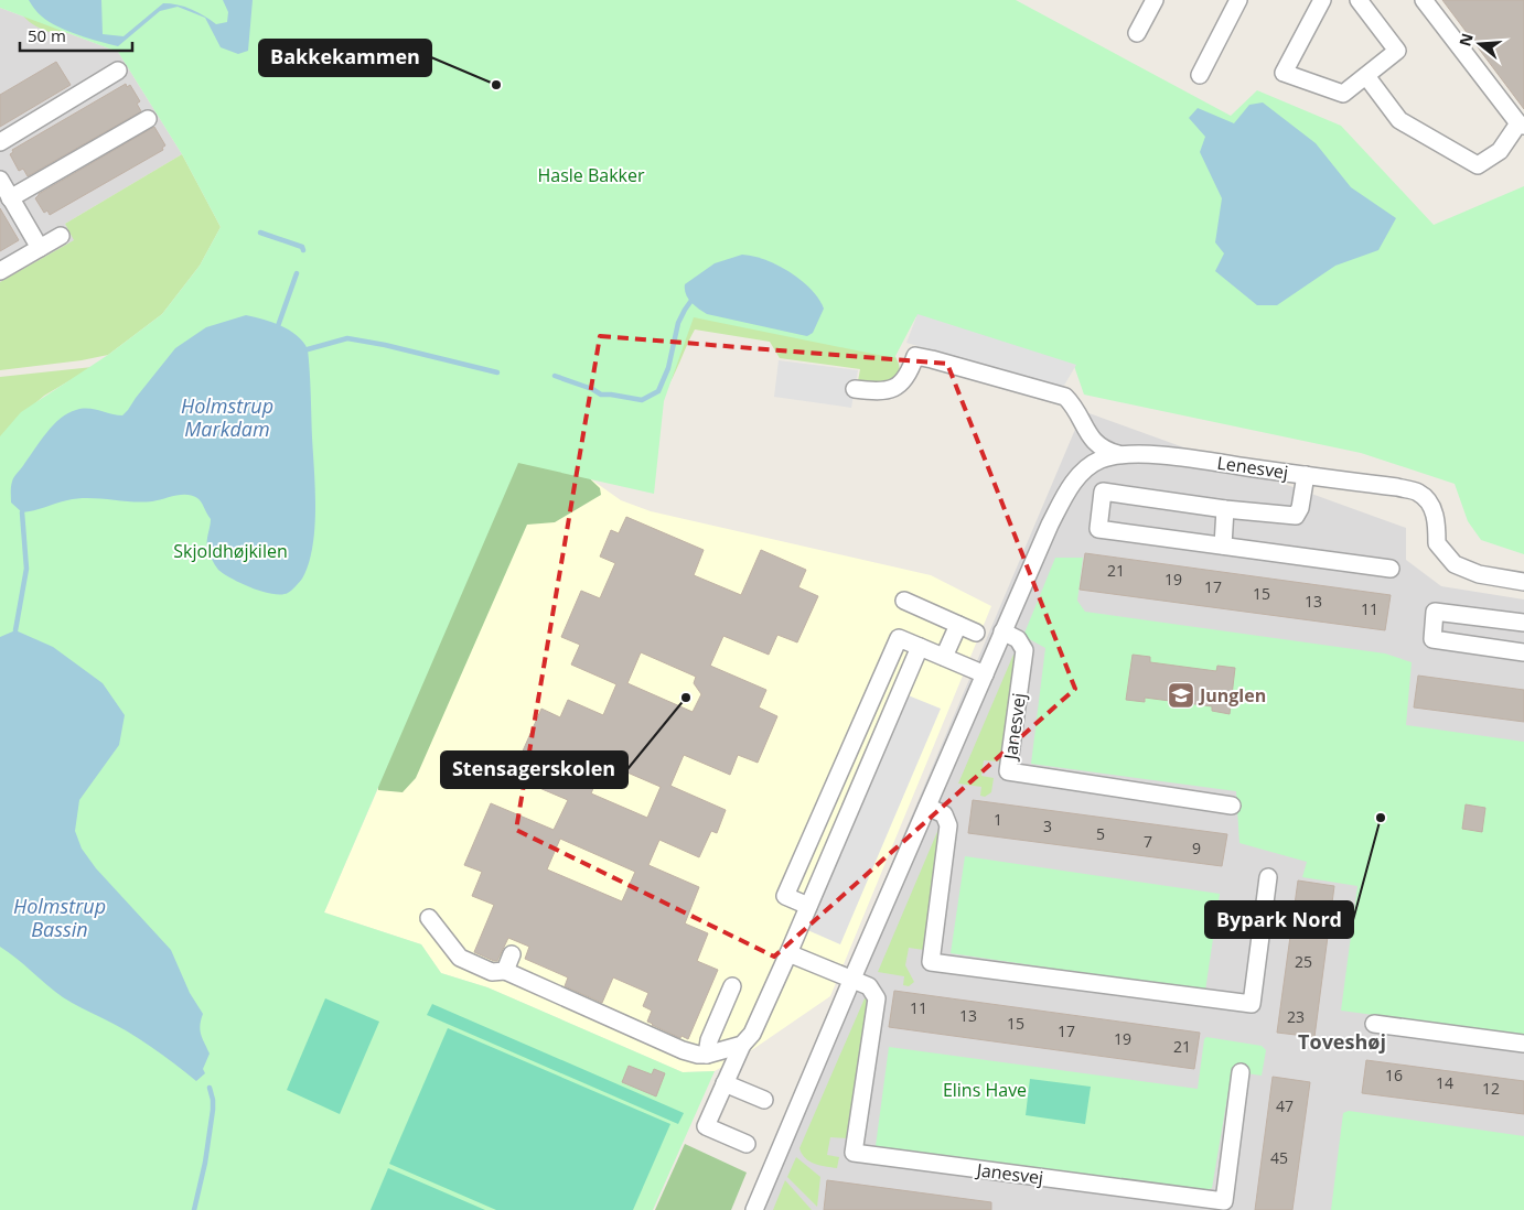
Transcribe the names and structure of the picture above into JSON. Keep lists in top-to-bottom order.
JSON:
{
  "streets": {
    "street": ["Lenesvej", "Janesvej"]
  },
  "crossings": [
    ["Lenesvej", "Janesvej"]
  ],
  "districts": ["Toveshøj"],
  "water": ["Holmstrup Markdam", "Holmstrup Bassin"],
  "parks": ["Hasle Bakker", "Skjoldhøjkilen", "Elins Have"],
  "places": {
    "other": ["Bakkekammen", "Stensagerskolen", "Bypark Nord"],
    "school or university": ["Junglen"]
  },
  "house_numbers": [
    "21",
    "19",
    "17",
    "15",
    "13",
    "11",
    "1",
    "3",
    "5",
    "7",
    "9",
    "25",
    "11",
    "13",
    "23",
    "15",
    "17",
    "19",
    "21",
    "16",
    "14",
    "12",
    "47",
    "45"
  ],
  "scale_bar": "50 m",
  "north": "left"
}
